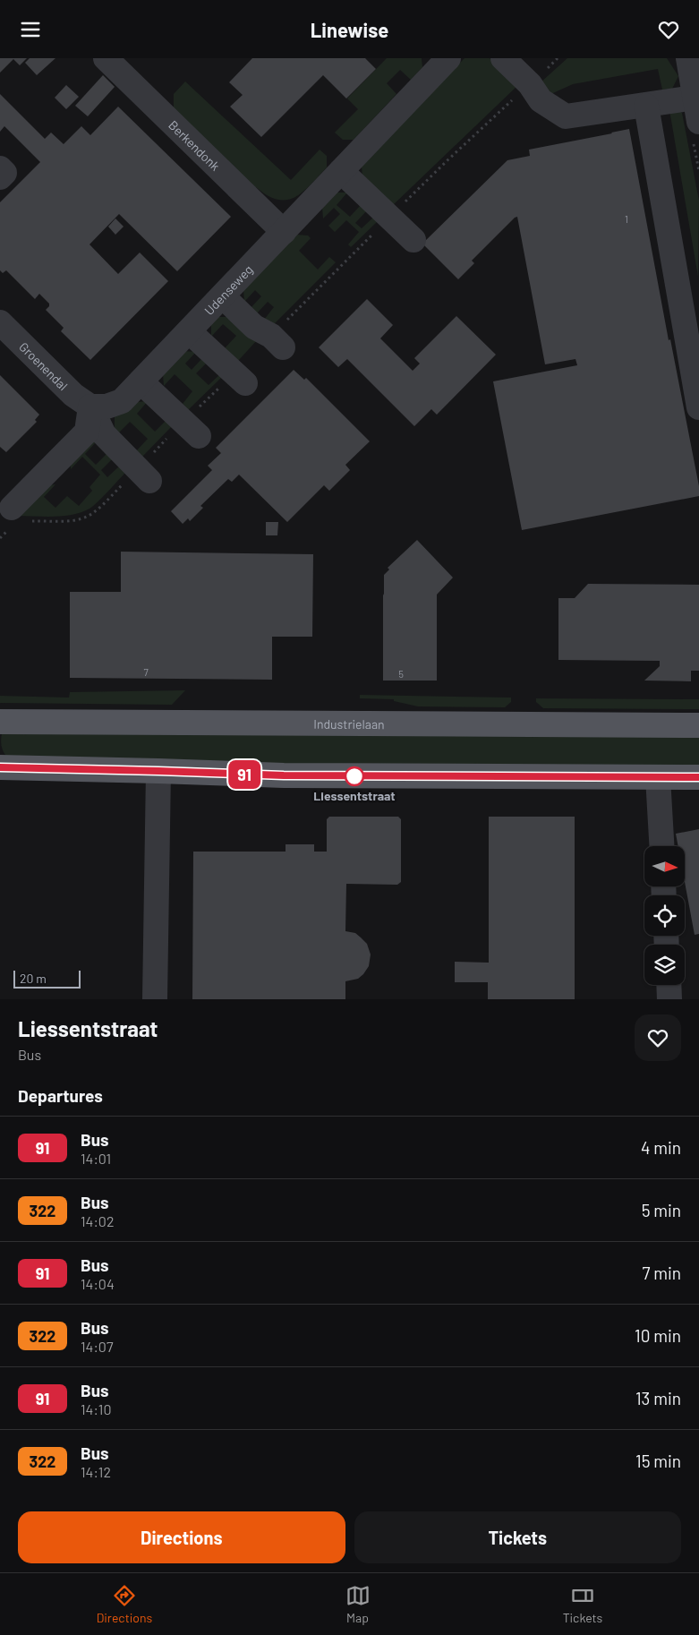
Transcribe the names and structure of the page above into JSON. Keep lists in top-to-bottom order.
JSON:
{
  "streets": {
    "main road": ["Industrielaan"],
    "street": ["Berkendonk", "Udenseweg", "Groenendal"]
  },
  "crossings": [
    ["Berkendonk", "Udenseweg"],
    ["Udenseweg", "Groenendal"]
  ],
  "places": ["Liessentstraat"],
  "lines": ["bus line 91"],
  "house_numbers": ["1", "7", "5"],
  "scale_bar": "20 m",
  "north": "right",
  "page": {
    "header": "Linewise",
    "on_map": "91",
    "scale": "20 m",
    "heading": [
      ["Liessentstraat", "Bus"],
      "Departures"
    ],
    "list": [
      {
        "mark": "91",
        "name": "Bus",
        "note": "14:01",
        "value": "4 min"
      },
      {
        "mark": "322",
        "name": "Bus",
        "note": "14:02",
        "value": "5 min"
      },
      {
        "mark": "91",
        "name": "Bus",
        "note": "14:04",
        "value": "7 min"
      },
      {
        "mark": "322",
        "name": "Bus",
        "note": "14:07",
        "value": "10 min"
      },
      {
        "mark": "91",
        "name": "Bus",
        "note": "14:10",
        "value": "13 min"
      },
      {
        "mark": "322",
        "name": "Bus",
        "note": "14:12",
        "value": "15 min"
      }
    ],
    "buttons": ["Directions", "Tickets"],
    "tabs": ["Directions", "Map", "Tickets"]
  }
}
